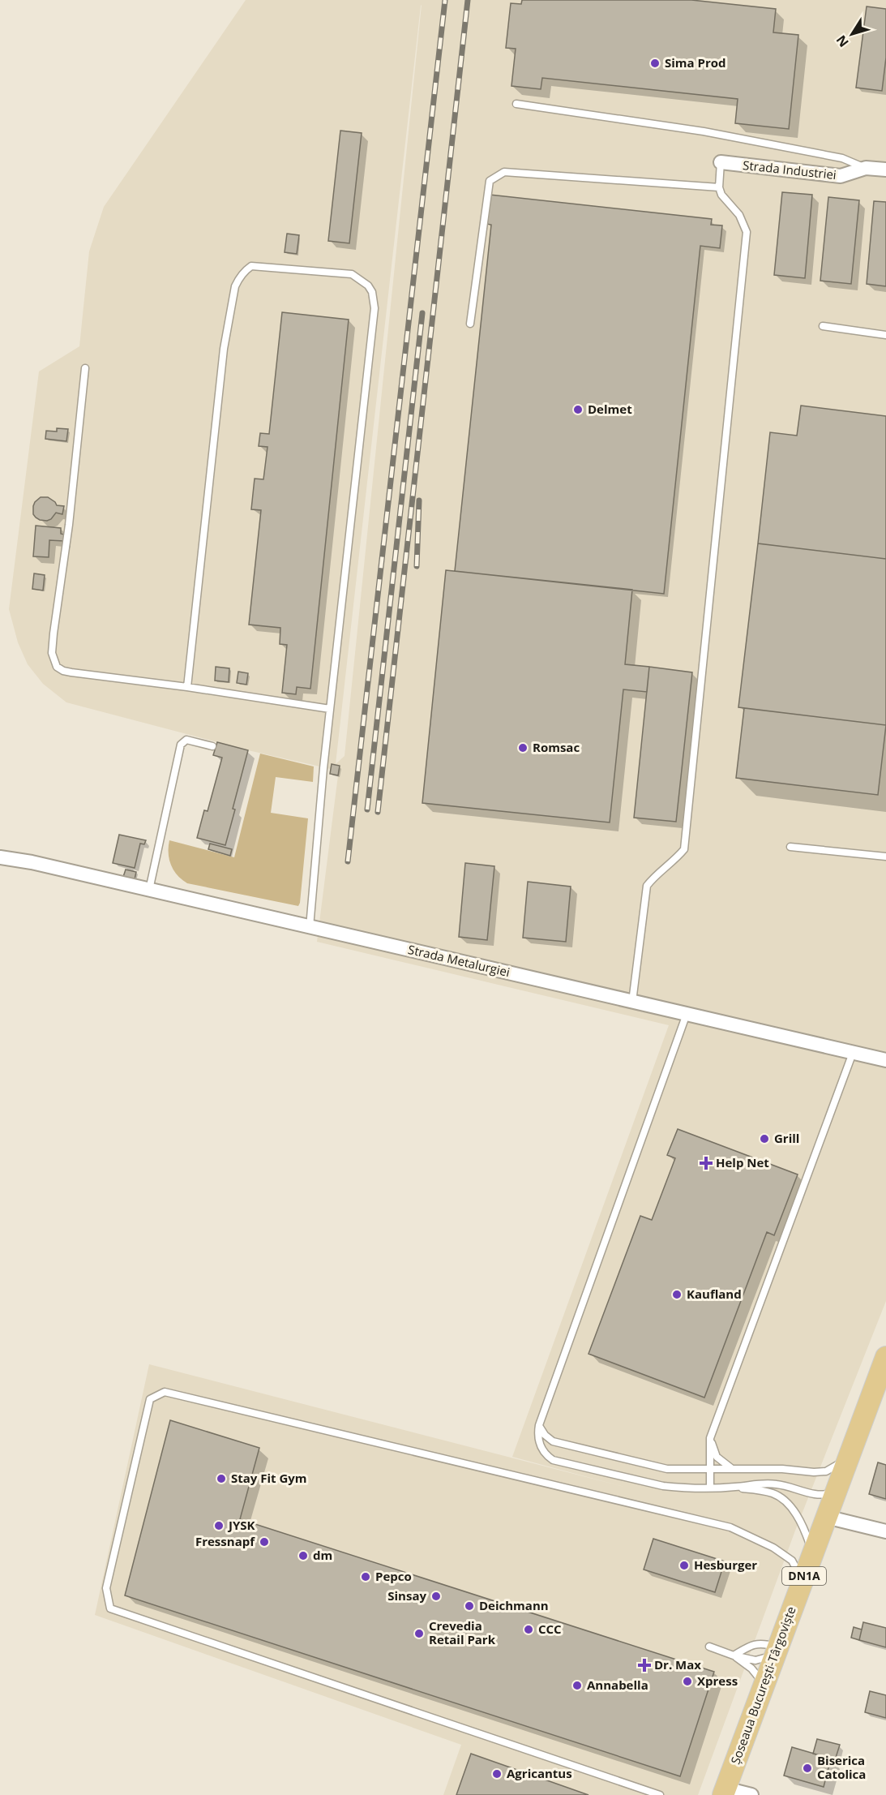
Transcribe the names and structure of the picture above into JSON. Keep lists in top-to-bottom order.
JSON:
{
  "streets": {
    "main road": ["DN1A", "Șoseaua București-Târgoviște"],
    "street": ["Strada Industriei", "Strada Metalurgiei"]
  },
  "places": {
    "other": [
      "Sima Prod",
      "Delmet",
      "Romsac",
      "Grill",
      "Kaufland",
      "Stay Fit Gym",
      "JYSK",
      "Fressnapf",
      "dm",
      "Hesburger",
      "Pepco",
      "Sinsay",
      "Deichmann",
      "CCC",
      "Crevedia Retail Park",
      "Xpress",
      "Annabella",
      "Biserica Catolica",
      "Agricantus"
    ],
    "health": ["Help Net", "Dr. Max"]
  },
  "north": "bottom left"
}
